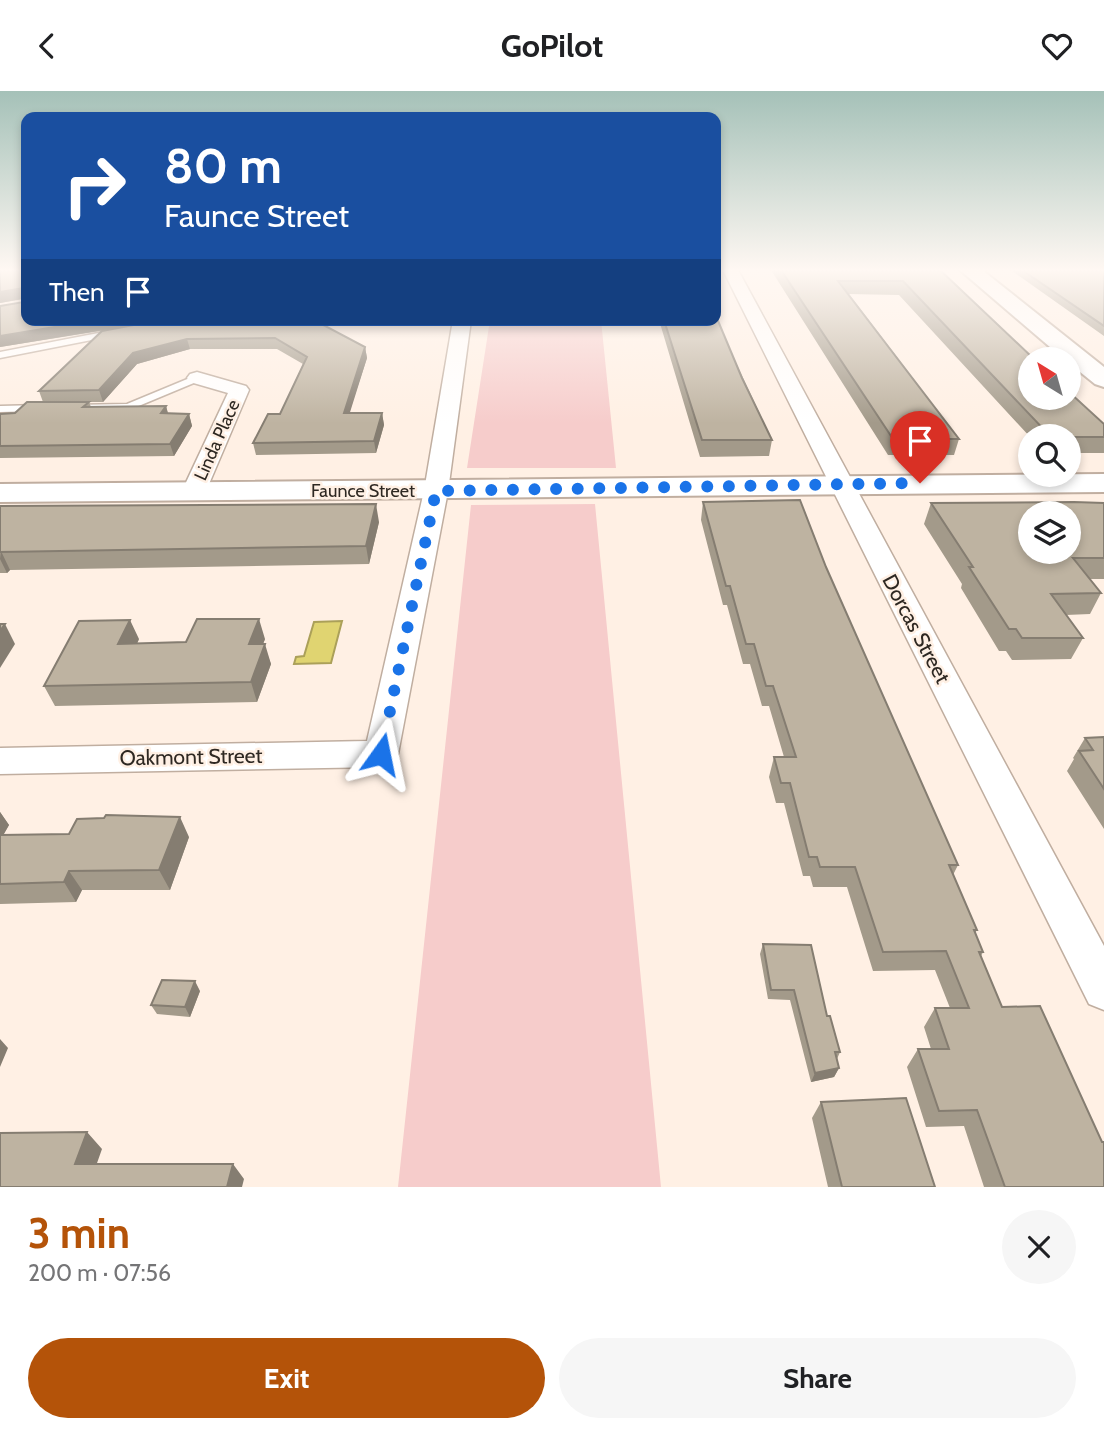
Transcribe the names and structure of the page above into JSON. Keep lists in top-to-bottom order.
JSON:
{
  "streets": {
    "street": [
      "Linda Place",
      "Faunce Street",
      "Dorcas Street",
      "Oakmont Street"
    ]
  },
  "crossings": [
    ["Linda Place", "Faunce Street"],
    ["Faunce Street", "Dorcas Street"],
    ["Faunce Street", "Oakmont Street"]
  ],
  "north": "top left",
  "page": {
    "header": "GoPilot",
    "turn": ["80 m", "Faunce Street"],
    "then": "Then",
    "heading": ["3 min", "200 m · 07:56"],
    "buttons": ["Exit", "Share"]
  }
}
